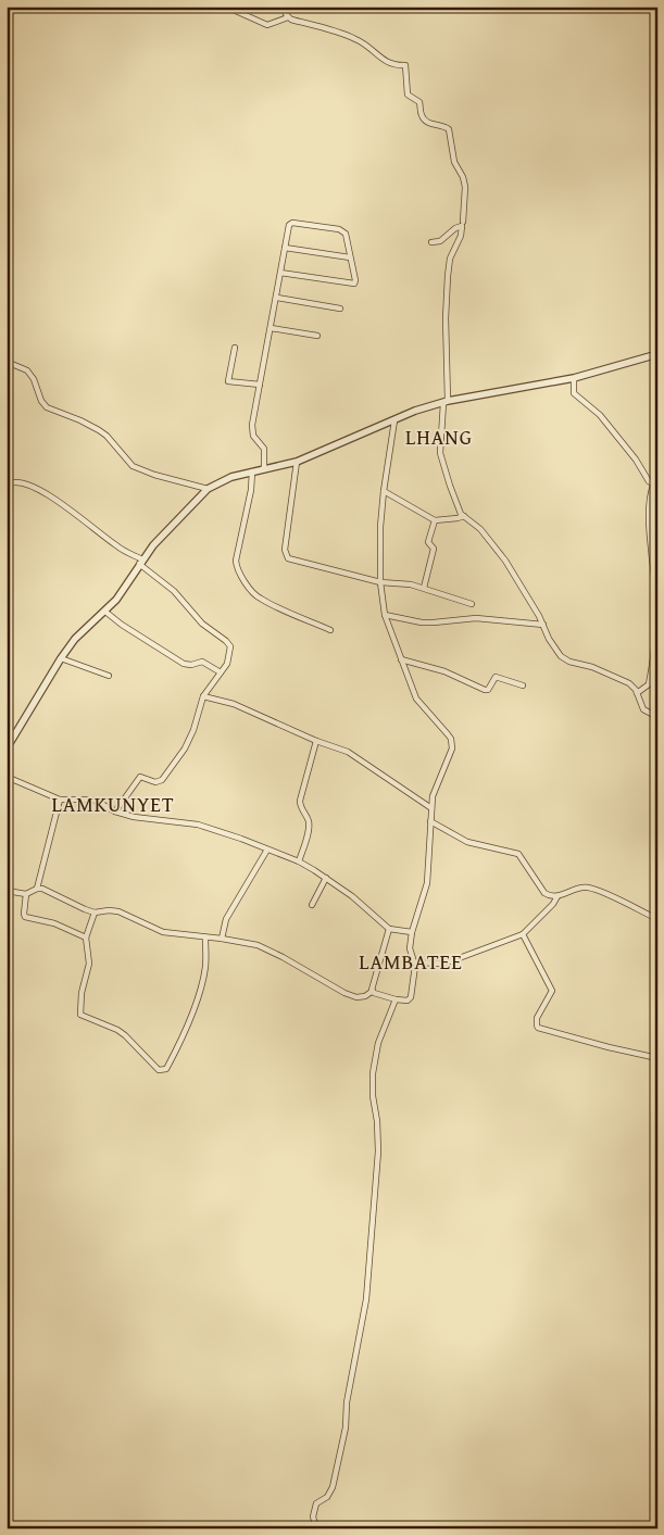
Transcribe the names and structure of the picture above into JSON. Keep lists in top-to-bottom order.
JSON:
{
  "districts": ["LHANG", "LAMKUNYET", "LAMBATEE"]
}
